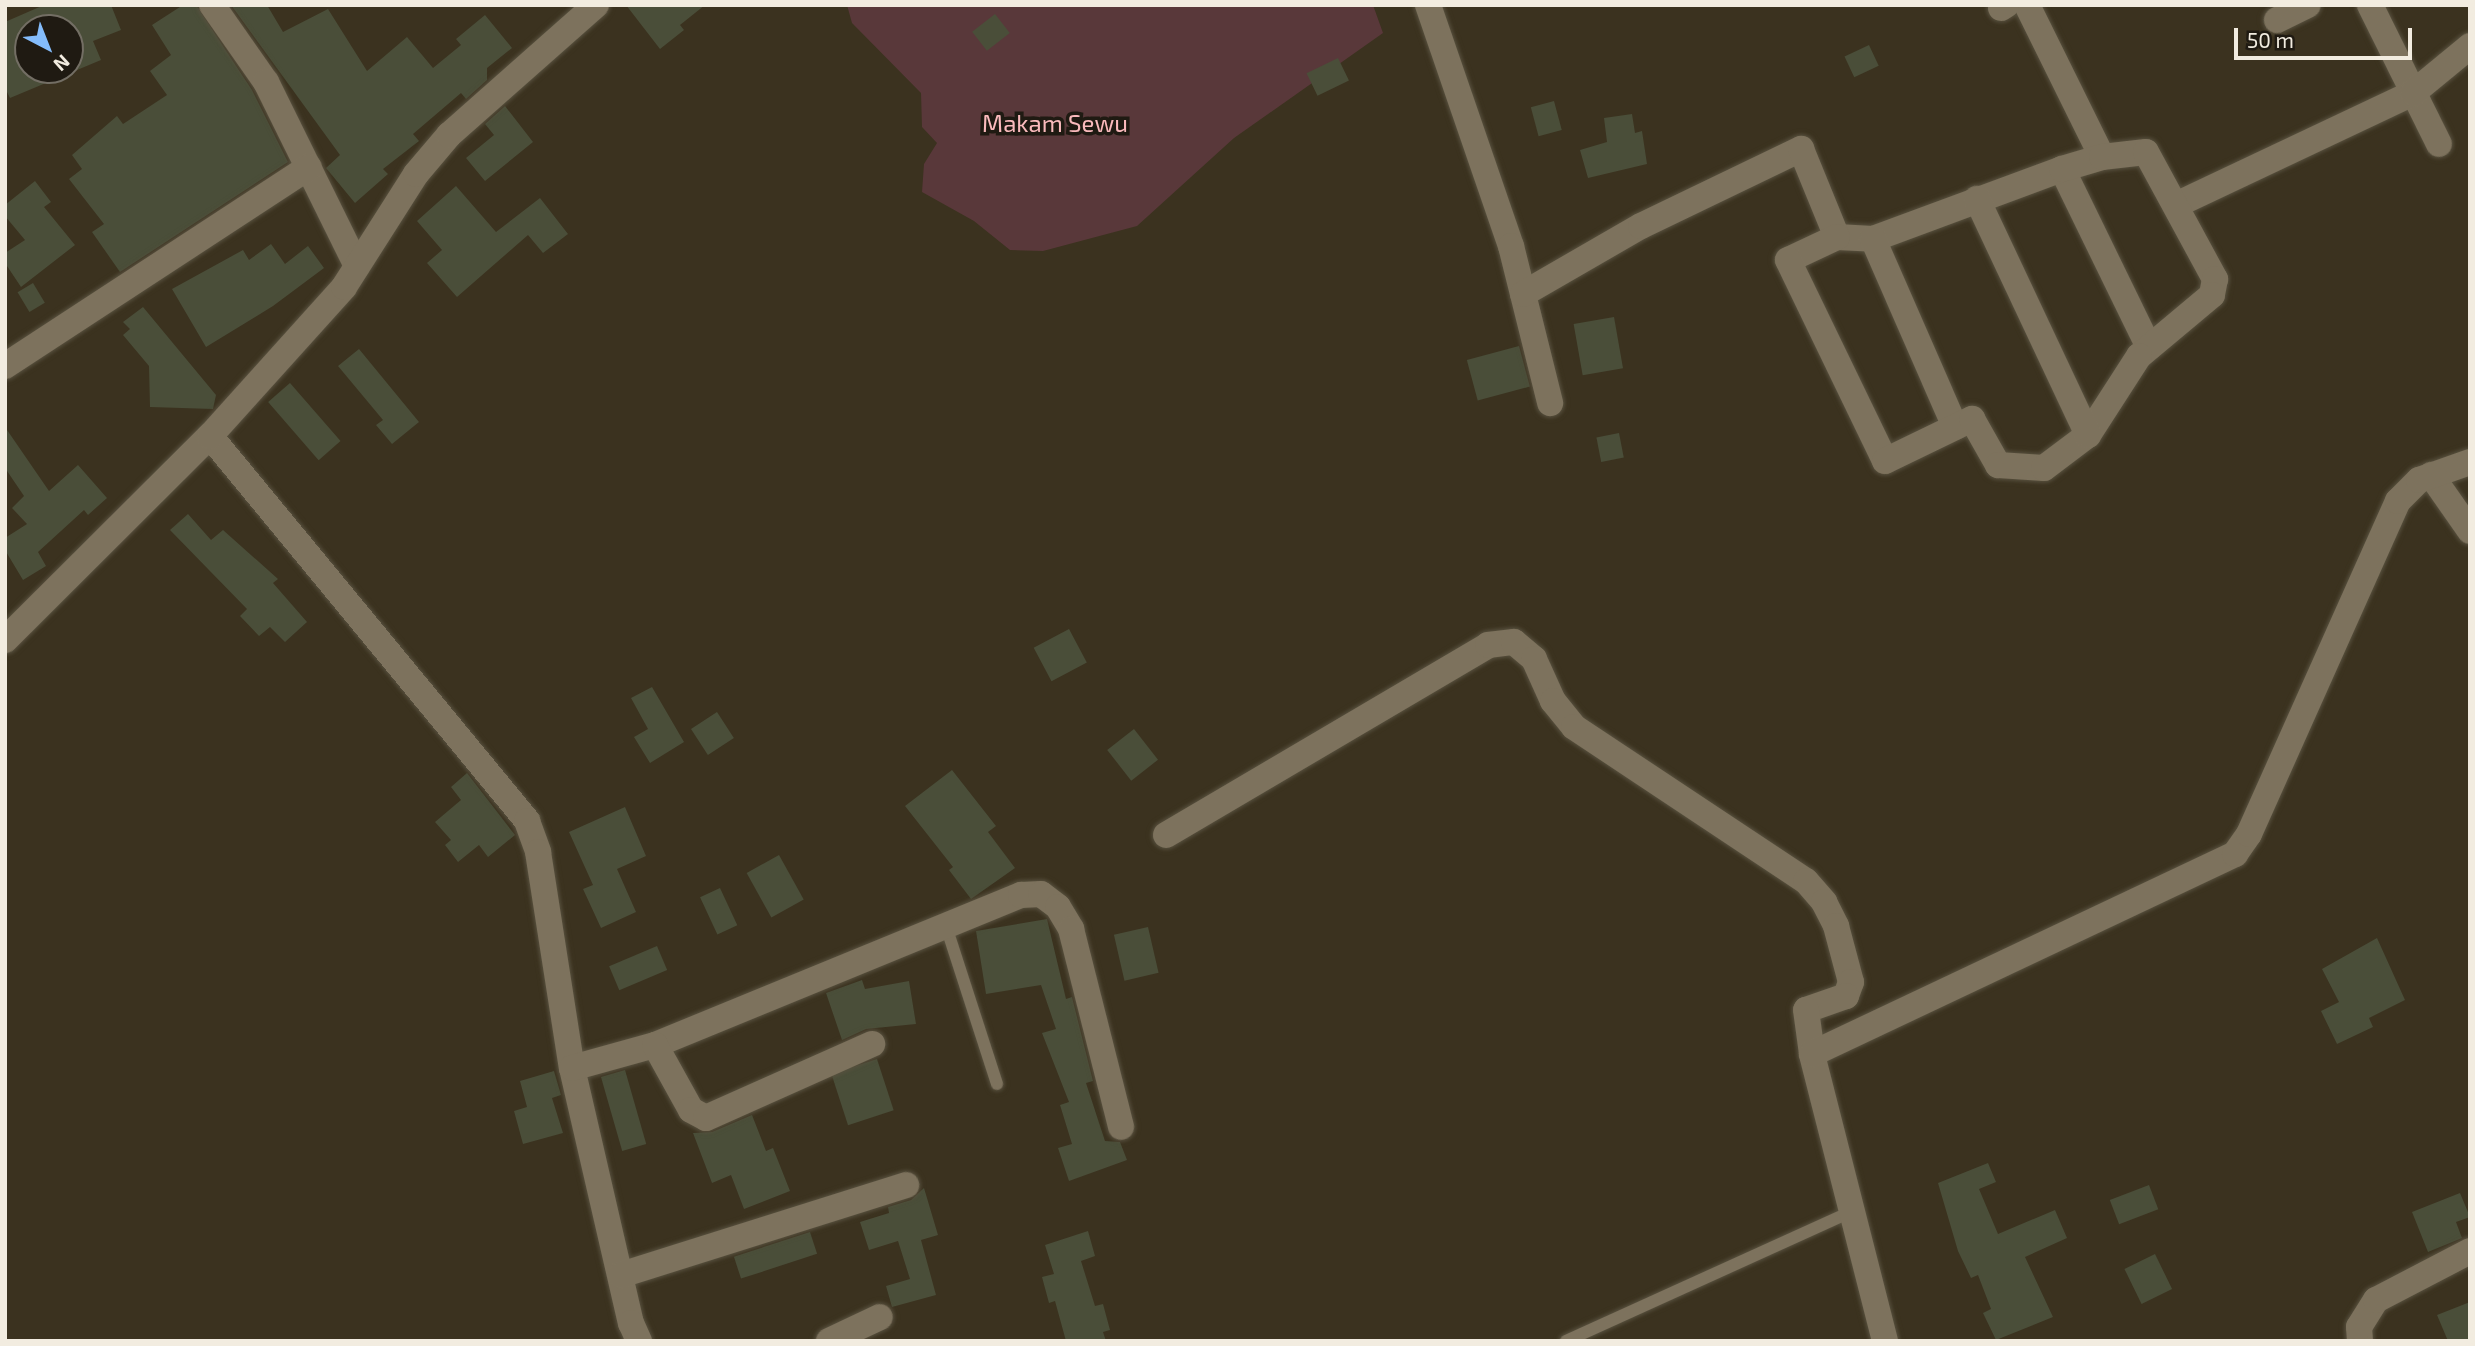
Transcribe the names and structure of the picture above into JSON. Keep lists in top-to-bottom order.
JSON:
{
  "parks": ["Makam Sewu"],
  "scale_bar": "50 m",
  "north": "bottom right"
}
